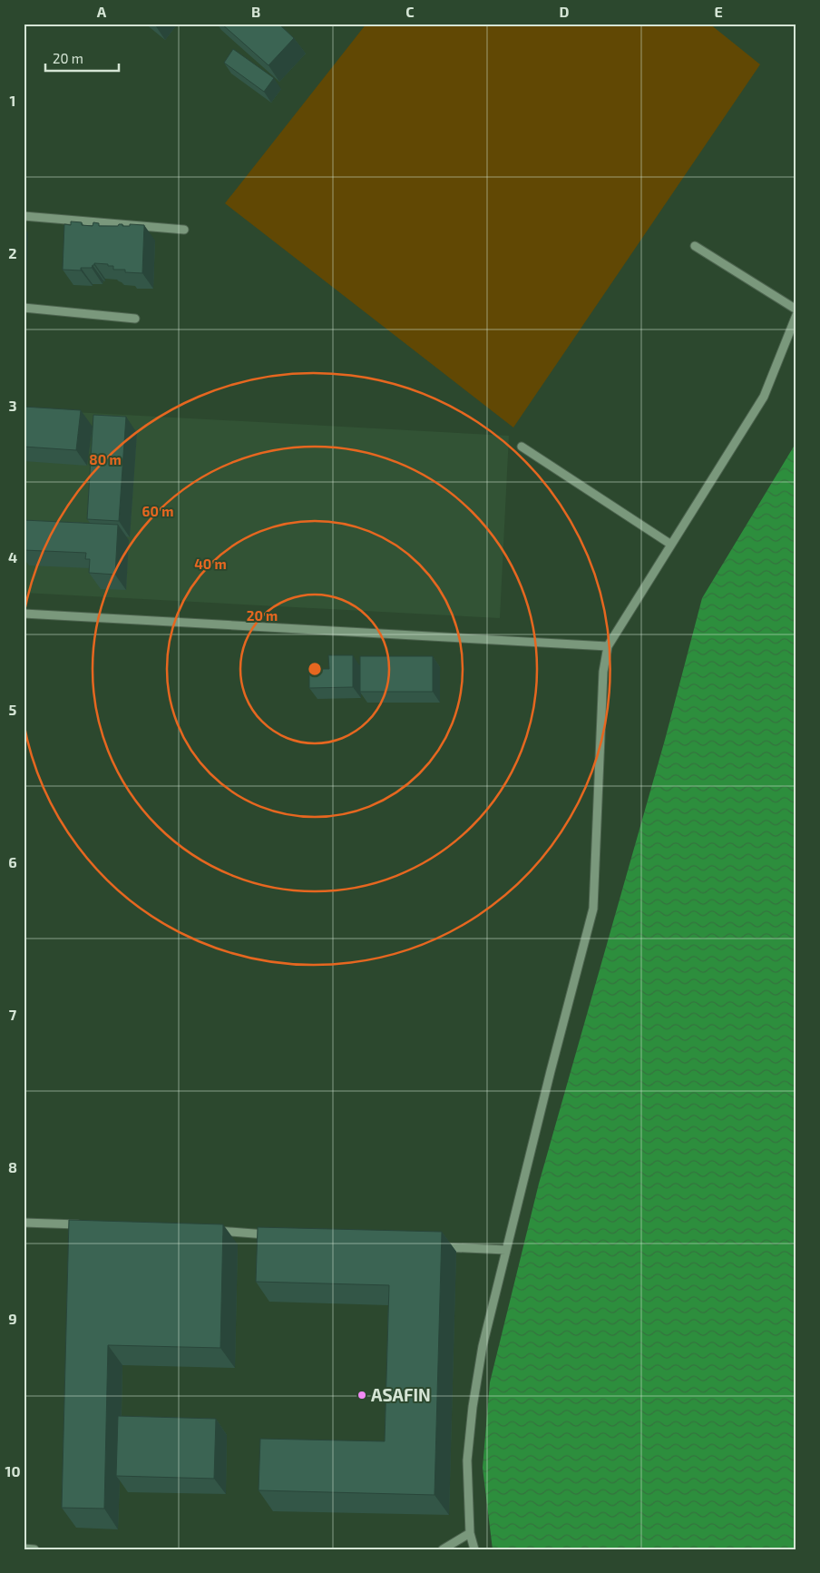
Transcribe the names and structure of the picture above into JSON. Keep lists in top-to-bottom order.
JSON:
{
  "places": ["ASAFIN"],
  "scale_bar": "20 m",
  "grid": {
    "columns": [
      "A",
      "B",
      "C",
      "D",
      "E"
    ],
    "rows": [
      "1",
      "2",
      "3",
      "4",
      "5",
      "6",
      "7",
      "8",
      "9",
      "10"
    ]
  },
  "rings": [
    "80 m",
    "60 m",
    "40 m",
    "20 m"
  ]
}
